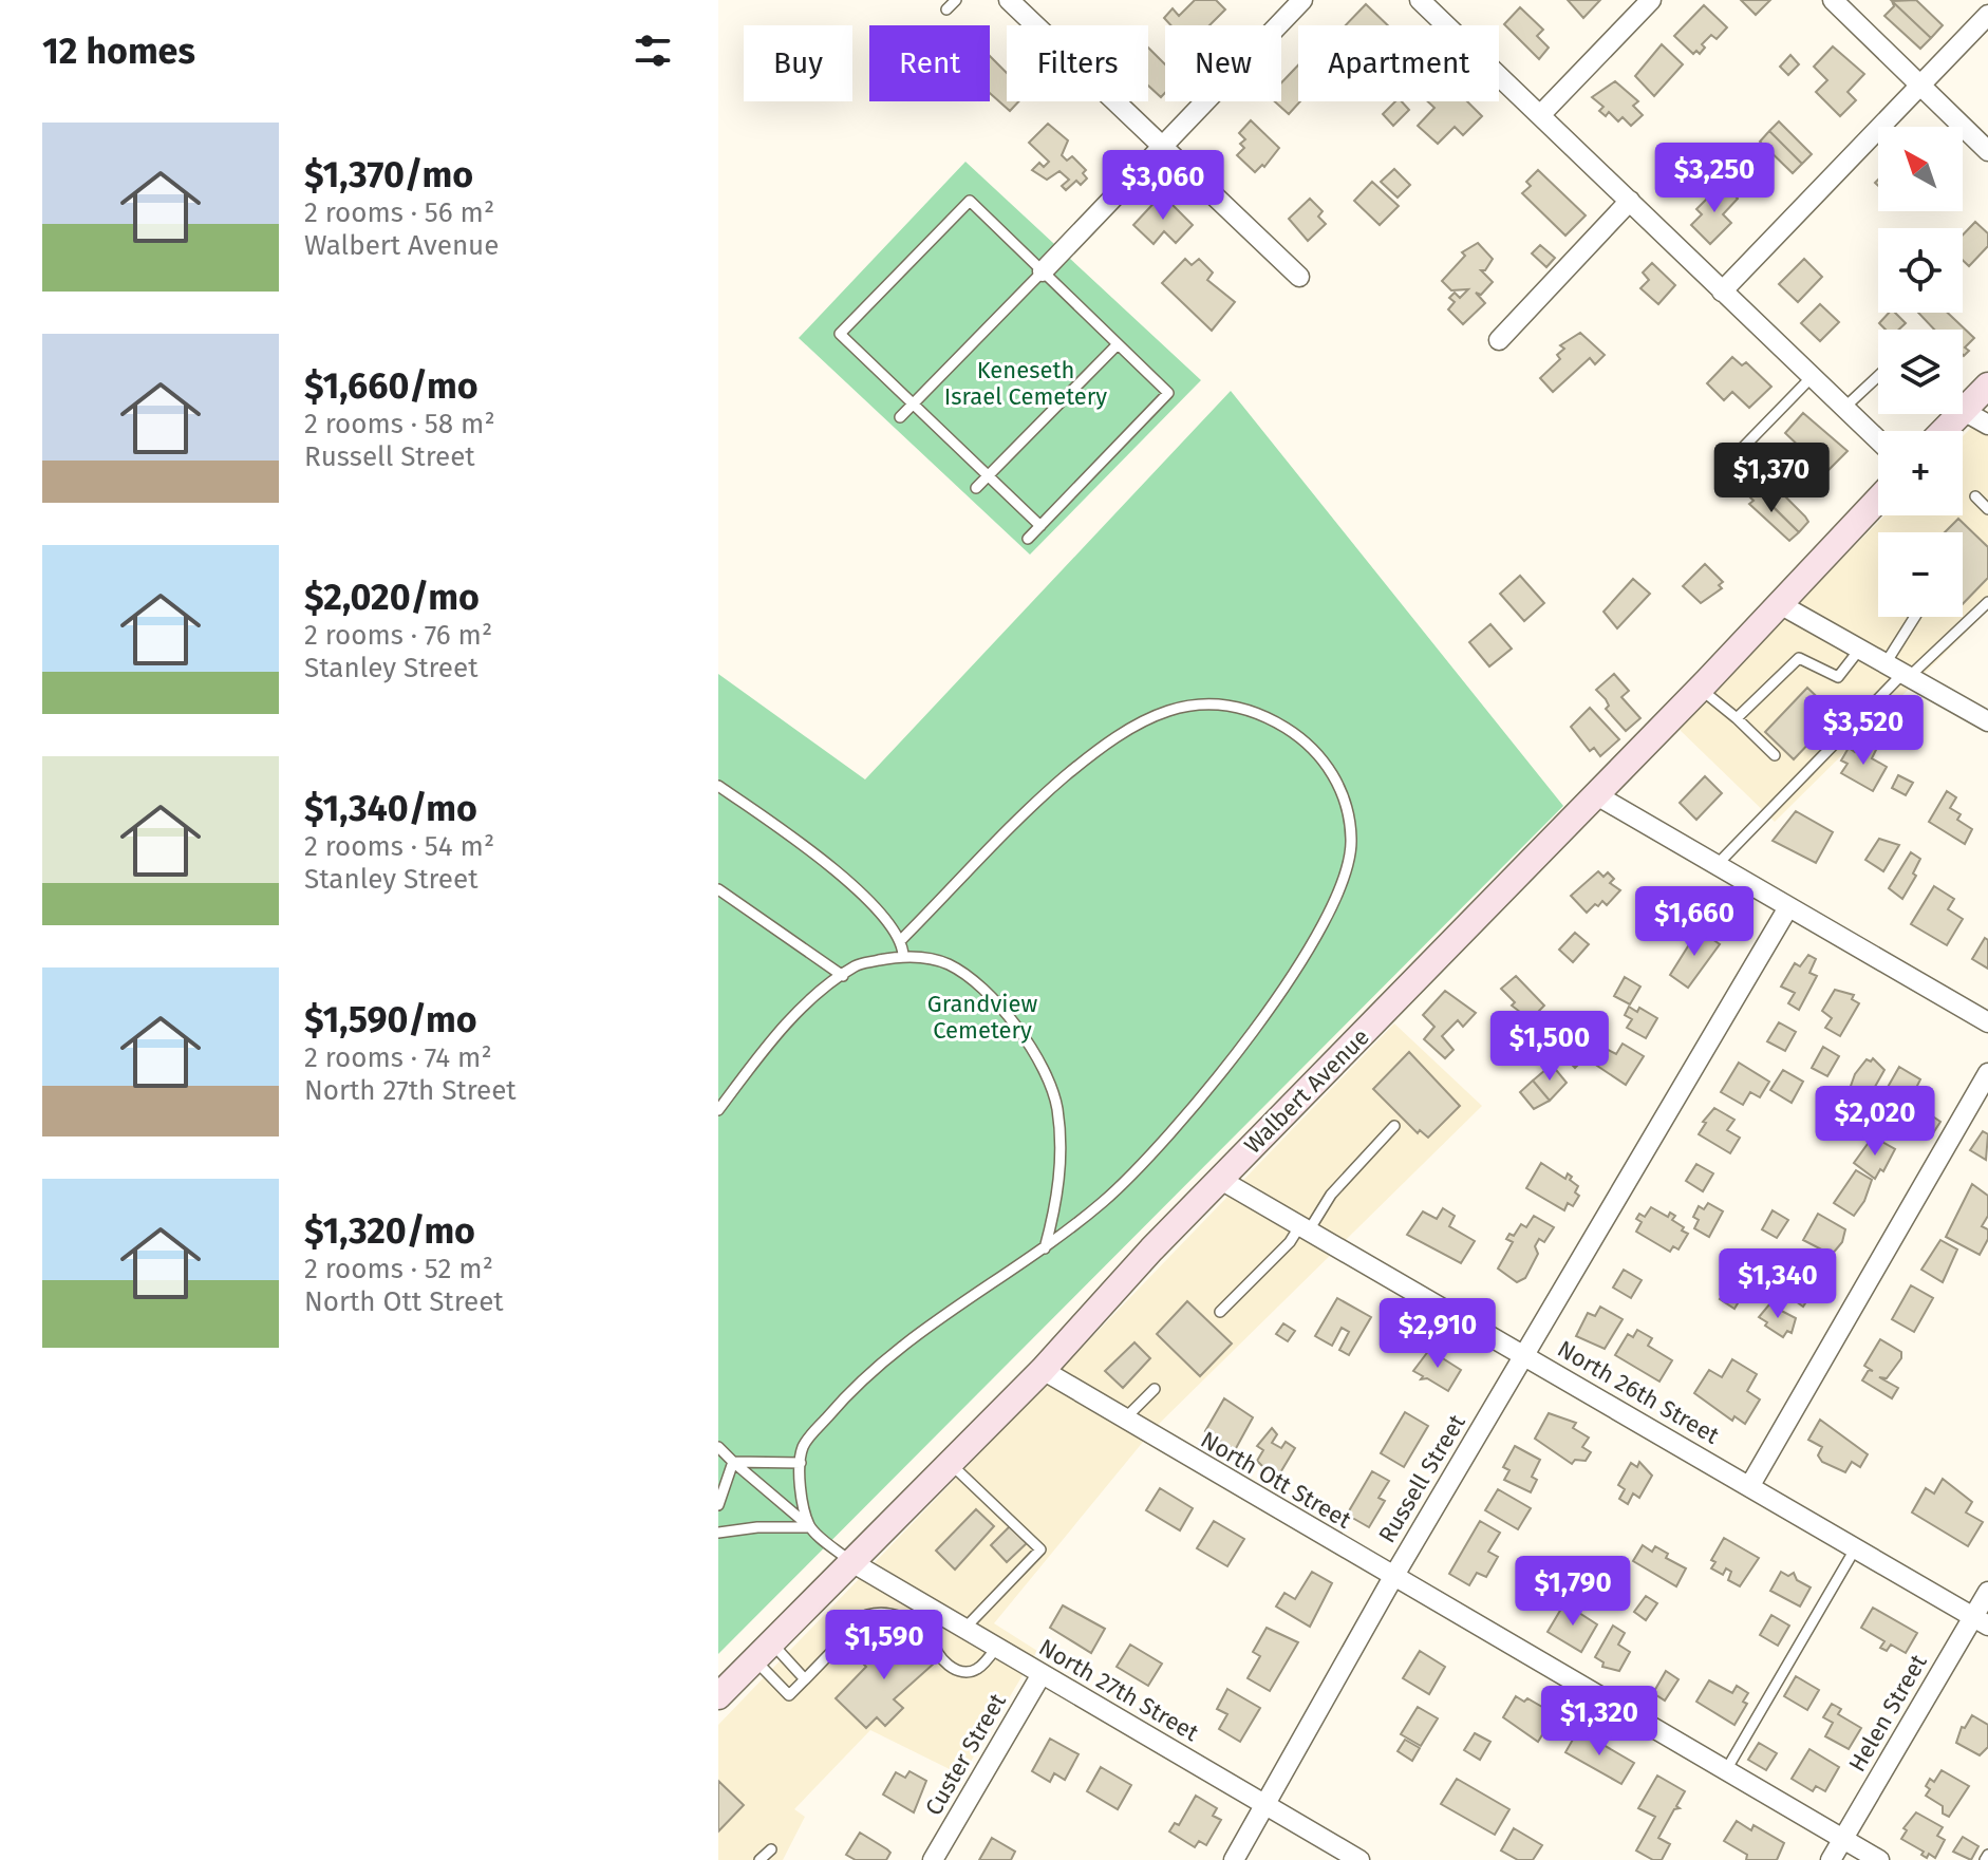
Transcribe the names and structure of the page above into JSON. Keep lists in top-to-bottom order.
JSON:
{
  "streets": {
    "main road": ["Walbert Avenue"],
    "street": [
      "North 26th Street",
      "Russell Street",
      "North Ott Street",
      "North 27th Street",
      "Helen Street",
      "Custer Street"
    ]
  },
  "crossings": [
    ["Walbert Avenue", "North 26th Street"],
    ["Walbert Avenue", "North Ott Street"],
    ["Walbert Avenue", "North 27th Street"],
    ["North 26th Street", "Russell Street"],
    ["North 26th Street", "Helen Street"],
    ["Russell Street", "North Ott Street"],
    ["Russell Street", "North 27th Street"],
    ["North Ott Street", "Helen Street"],
    ["North 27th Street", "Custer Street"]
  ],
  "parks": ["Keneseth Israel Cemetery", "Grandview Cemetery"],
  "north": "top left",
  "page": {
    "heading": "12 homes",
    "chip": [
      "Buy",
      "Rent",
      "Filters",
      "New",
      "Apartment"
    ],
    "list": [
      {
        "name": "$1,370/mo",
        "note": "2 rooms · 56 m² · Walbert Avenue"
      },
      {
        "name": "$1,660/mo",
        "note": "2 rooms · 58 m² · Russell Street"
      },
      {
        "name": "$2,020/mo",
        "note": "2 rooms · 76 m² · Stanley Street"
      },
      {
        "name": "$1,340/mo",
        "note": "2 rooms · 54 m² · Stanley Street"
      },
      {
        "name": "$1,590/mo",
        "note": "2 rooms · 74 m² · North 27th Street"
      },
      {
        "name": "$1,320/mo",
        "note": "2 rooms · 52 m² · North Ott Street"
      }
    ],
    "map_buttons": ["+", "−"],
    "price": [
      "$3,250",
      "$3,060",
      "$1,370",
      "$3,520",
      "$1,660",
      "$1,500",
      "$2,020",
      "$1,340",
      "$2,910",
      "$1,790",
      "$1,590",
      "$1,320"
    ]
  }
}
